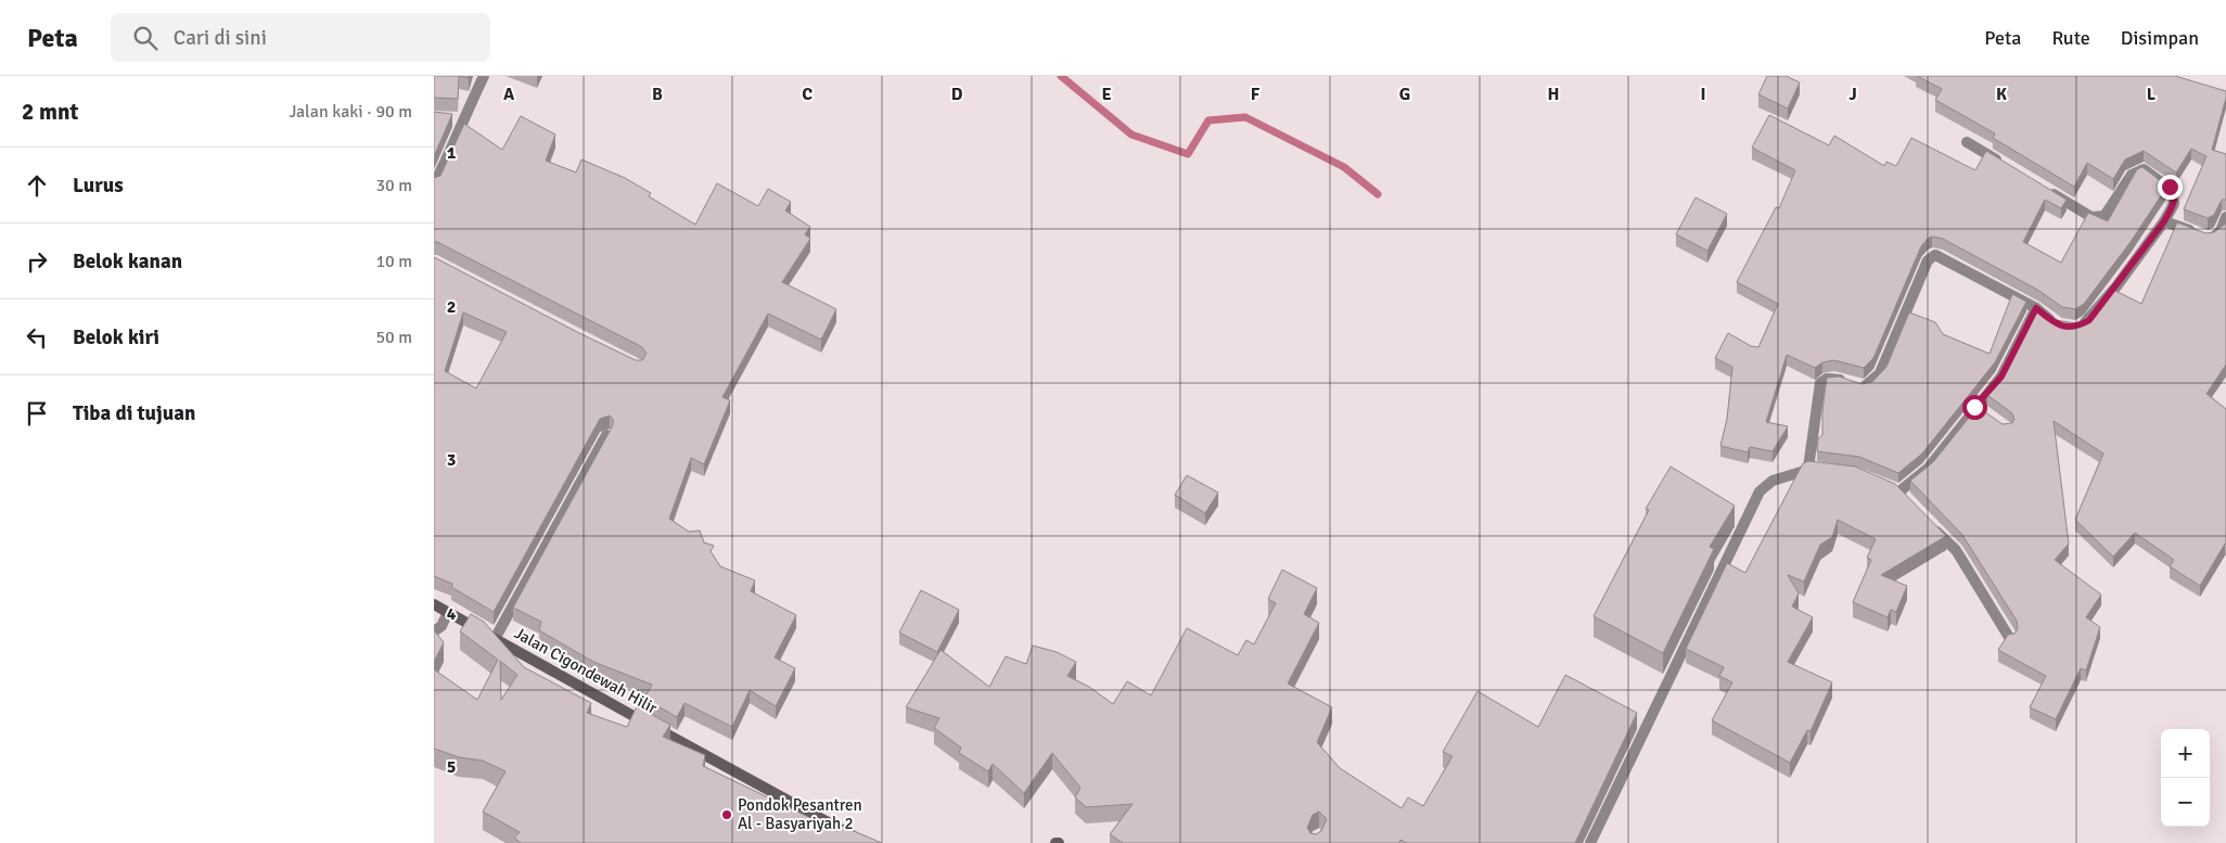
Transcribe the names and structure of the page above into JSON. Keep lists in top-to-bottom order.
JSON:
{
  "streets": {
    "street": ["Jalan Cigondewah Hilir"]
  },
  "places": ["Pondok Pesantren Al - Basyariyah 2"],
  "page": {
    "header": "Peta",
    "search": "Cari di sini",
    "nav": ["Peta", "Rute", "Disimpan"],
    "heading": ["2 mnt", "Jalan kaki · 90 m"],
    "list": [
      ["Lurus", "30 m"],
      ["Belok kanan", "10 m"],
      ["Belok kiri", "50 m"],
      "Tiba di tujuan"
    ],
    "map_buttons": ["+", "−"]
  },
  "grid": {
    "columns": [
      "A",
      "B",
      "C",
      "D",
      "E",
      "F",
      "G",
      "H",
      "I",
      "J",
      "K",
      "L"
    ],
    "rows": [
      "1",
      "2",
      "3",
      "4",
      "5"
    ]
  }
}
